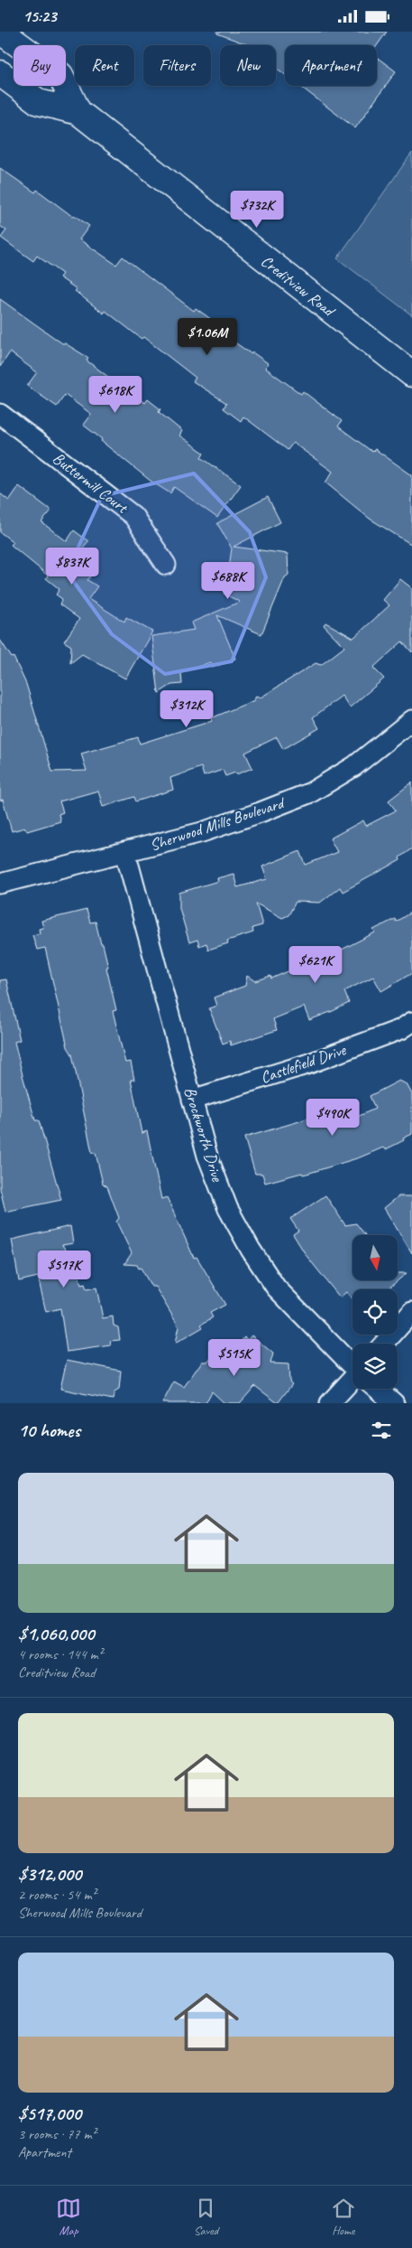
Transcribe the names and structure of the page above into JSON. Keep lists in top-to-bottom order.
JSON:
{
  "streets": {
    "main road": ["Creditview Road"],
    "street": [
      "Buttermill Court",
      "Sherwood Mills Boulevard",
      "Castlefield Drive",
      "Brockworth Drive"
    ]
  },
  "crossings": [
    ["Sherwood Mills Boulevard", "Brockworth Drive"],
    ["Castlefield Drive", "Brockworth Drive"]
  ],
  "north": "bottom",
  "page": {
    "status": "15:23",
    "chip": [
      "Buy",
      "Rent",
      "Filters",
      "New",
      "Apartment"
    ],
    "price": [
      "$732K",
      "$1.06M",
      "$618K",
      "$837K",
      "$688K",
      "$312K",
      "$621K",
      "$490K",
      "$517K",
      "$515K"
    ],
    "heading": "10 homes",
    "list": [
      {
        "name": "$1,060,000",
        "note": "4 rooms · 144 m² · Creditview Road"
      },
      {
        "name": "$312,000",
        "note": "2 rooms · 54 m² · Sherwood Mills Boulevard"
      },
      {
        "name": "$517,000",
        "note": "3 rooms · 77 m² · Apartment"
      }
    ],
    "tabs": ["Map", "Saved", "Home"]
  }
}
